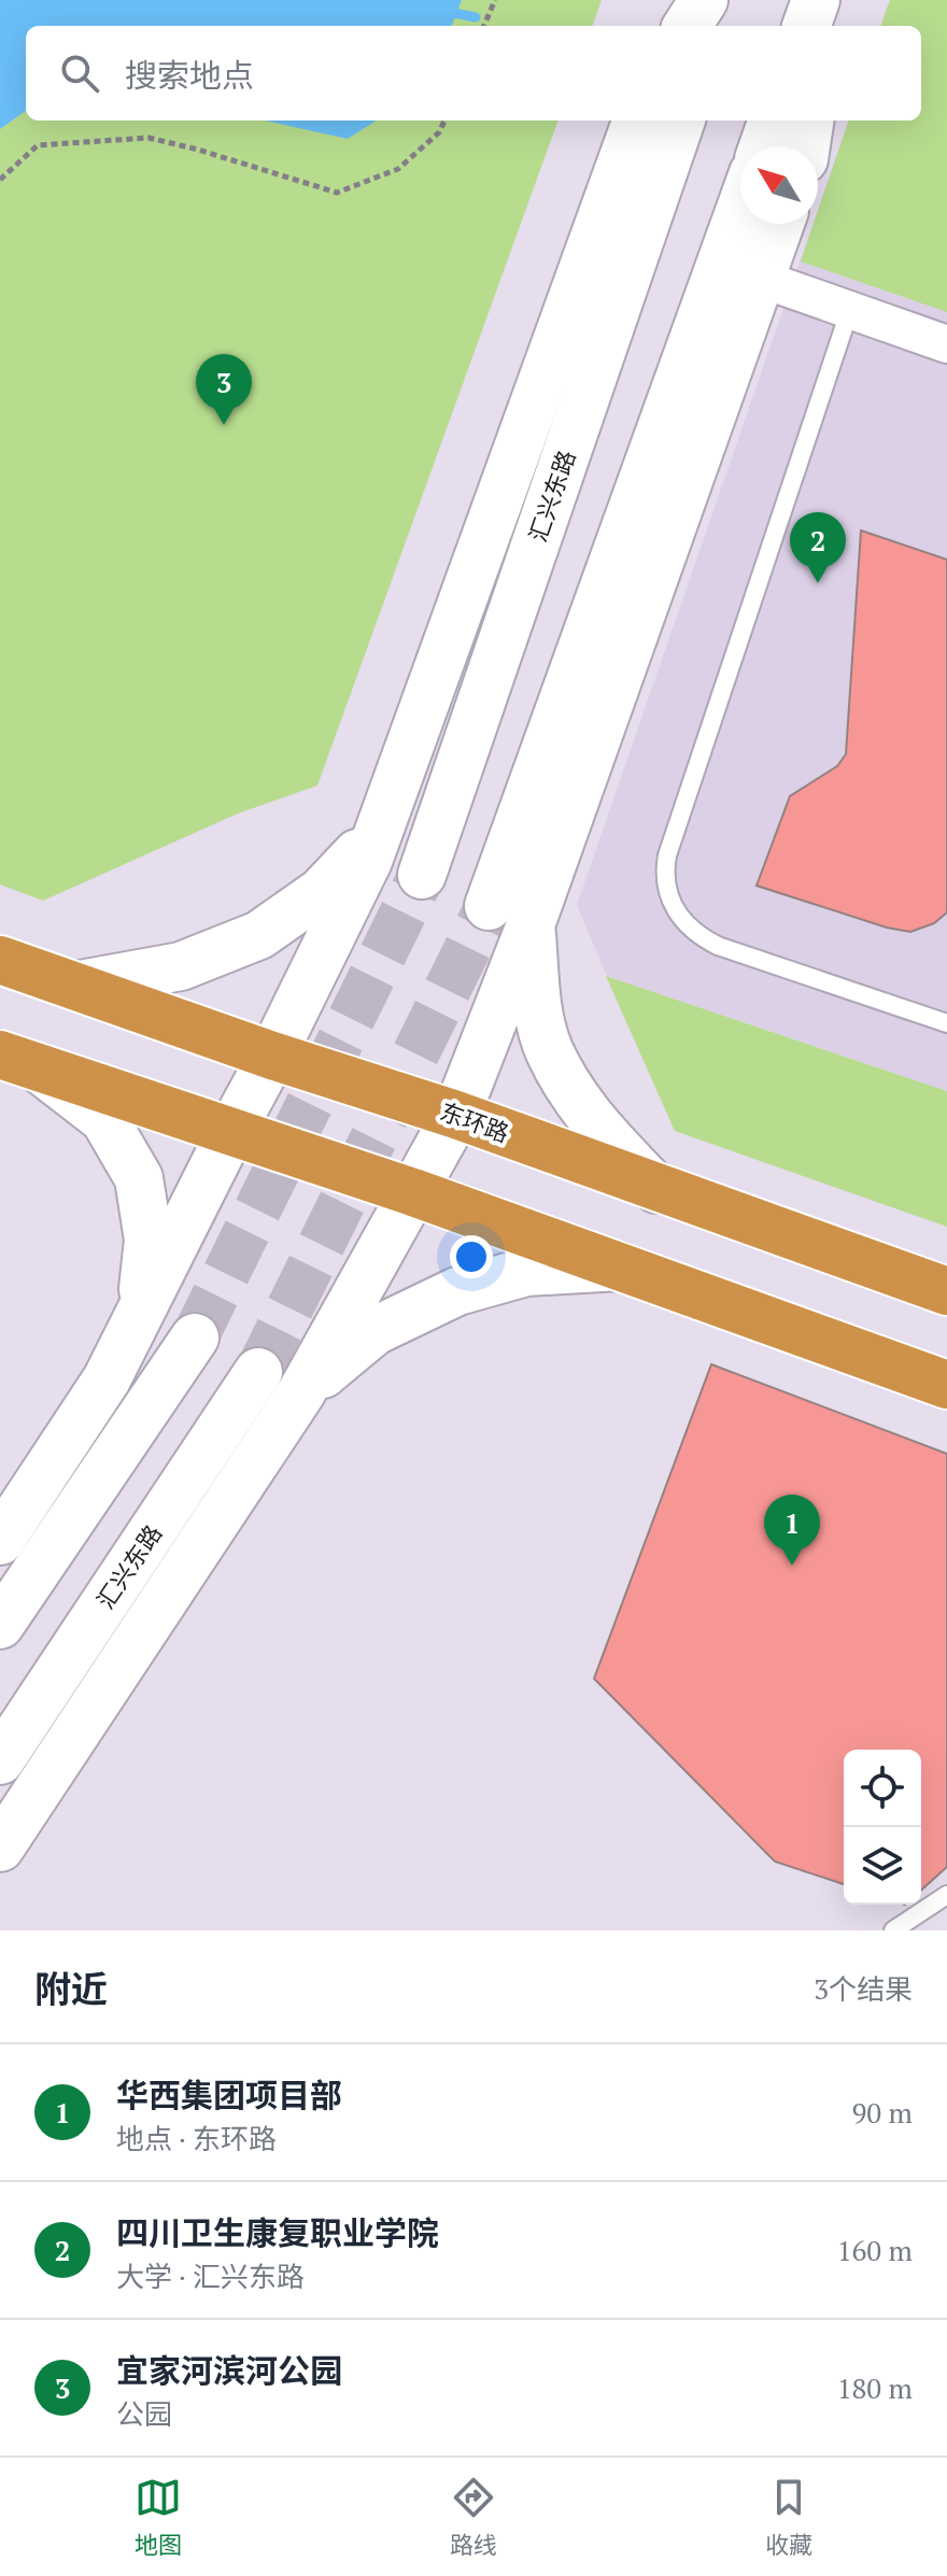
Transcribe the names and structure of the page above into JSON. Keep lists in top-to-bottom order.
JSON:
{
  "streets": {
    "highway": ["东环路"],
    "main road": ["汇兴东路"]
  },
  "north": "top left",
  "page": {
    "search": "搜索地点",
    "pins": ["3", "2", "1"],
    "heading": ["附近", "3个结果"],
    "list": [
      {
        "mark": "1",
        "name": "华西集团项目部",
        "note": "地点 · 东环路",
        "value": "90 m"
      },
      {
        "mark": "2",
        "name": "四川卫生康复职业学院",
        "note": "大学 · 汇兴东路",
        "value": "160 m"
      },
      {
        "mark": "3",
        "name": "宜家河滨河公园",
        "note": "公园",
        "value": "180 m"
      }
    ],
    "nav": ["地图", "路线", "收藏"]
  }
}
